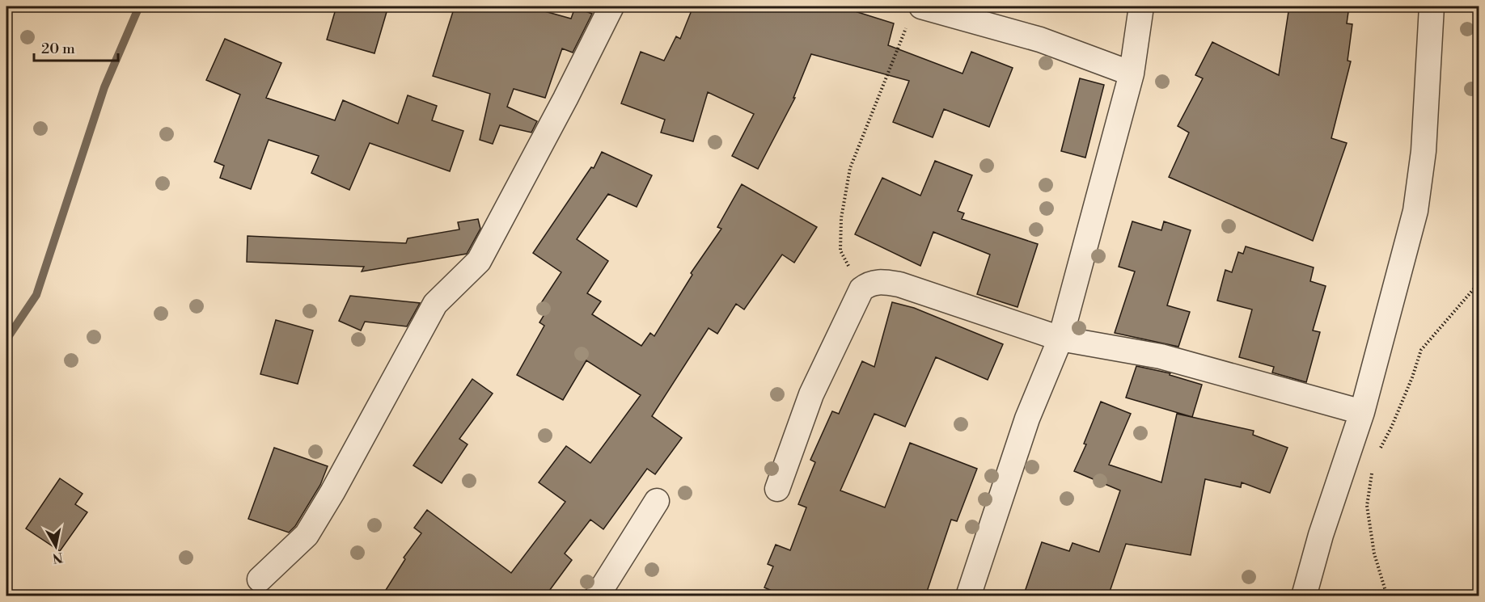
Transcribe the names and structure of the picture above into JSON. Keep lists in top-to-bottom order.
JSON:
{
  "scale_bar": "20 m",
  "north": "bottom"
}
